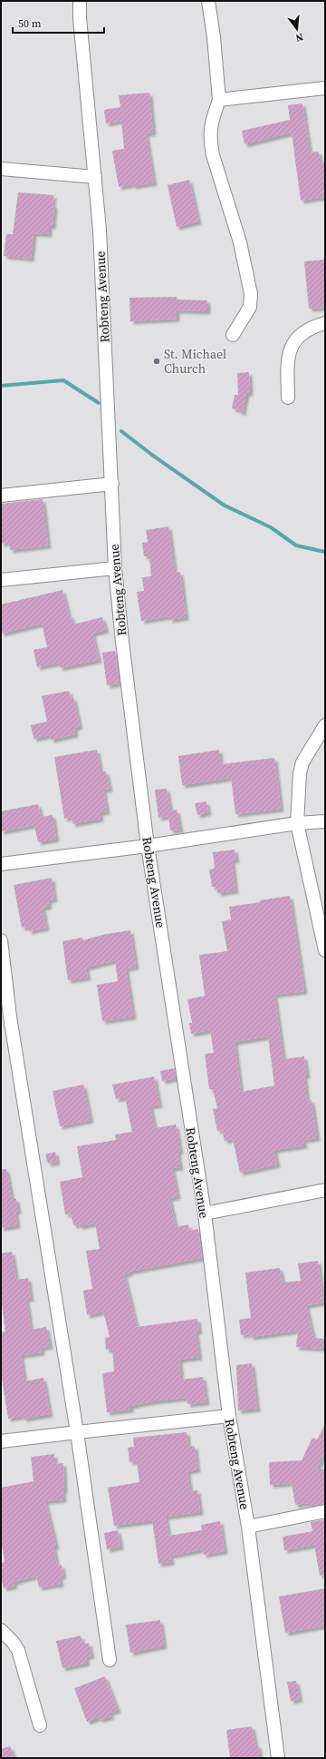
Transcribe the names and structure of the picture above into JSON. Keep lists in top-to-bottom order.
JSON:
{
  "streets": {
    "street": ["Robteng Avenue"]
  },
  "places": ["St. Michael Church"],
  "scale_bar": "50 m",
  "north": "bottom"
}
